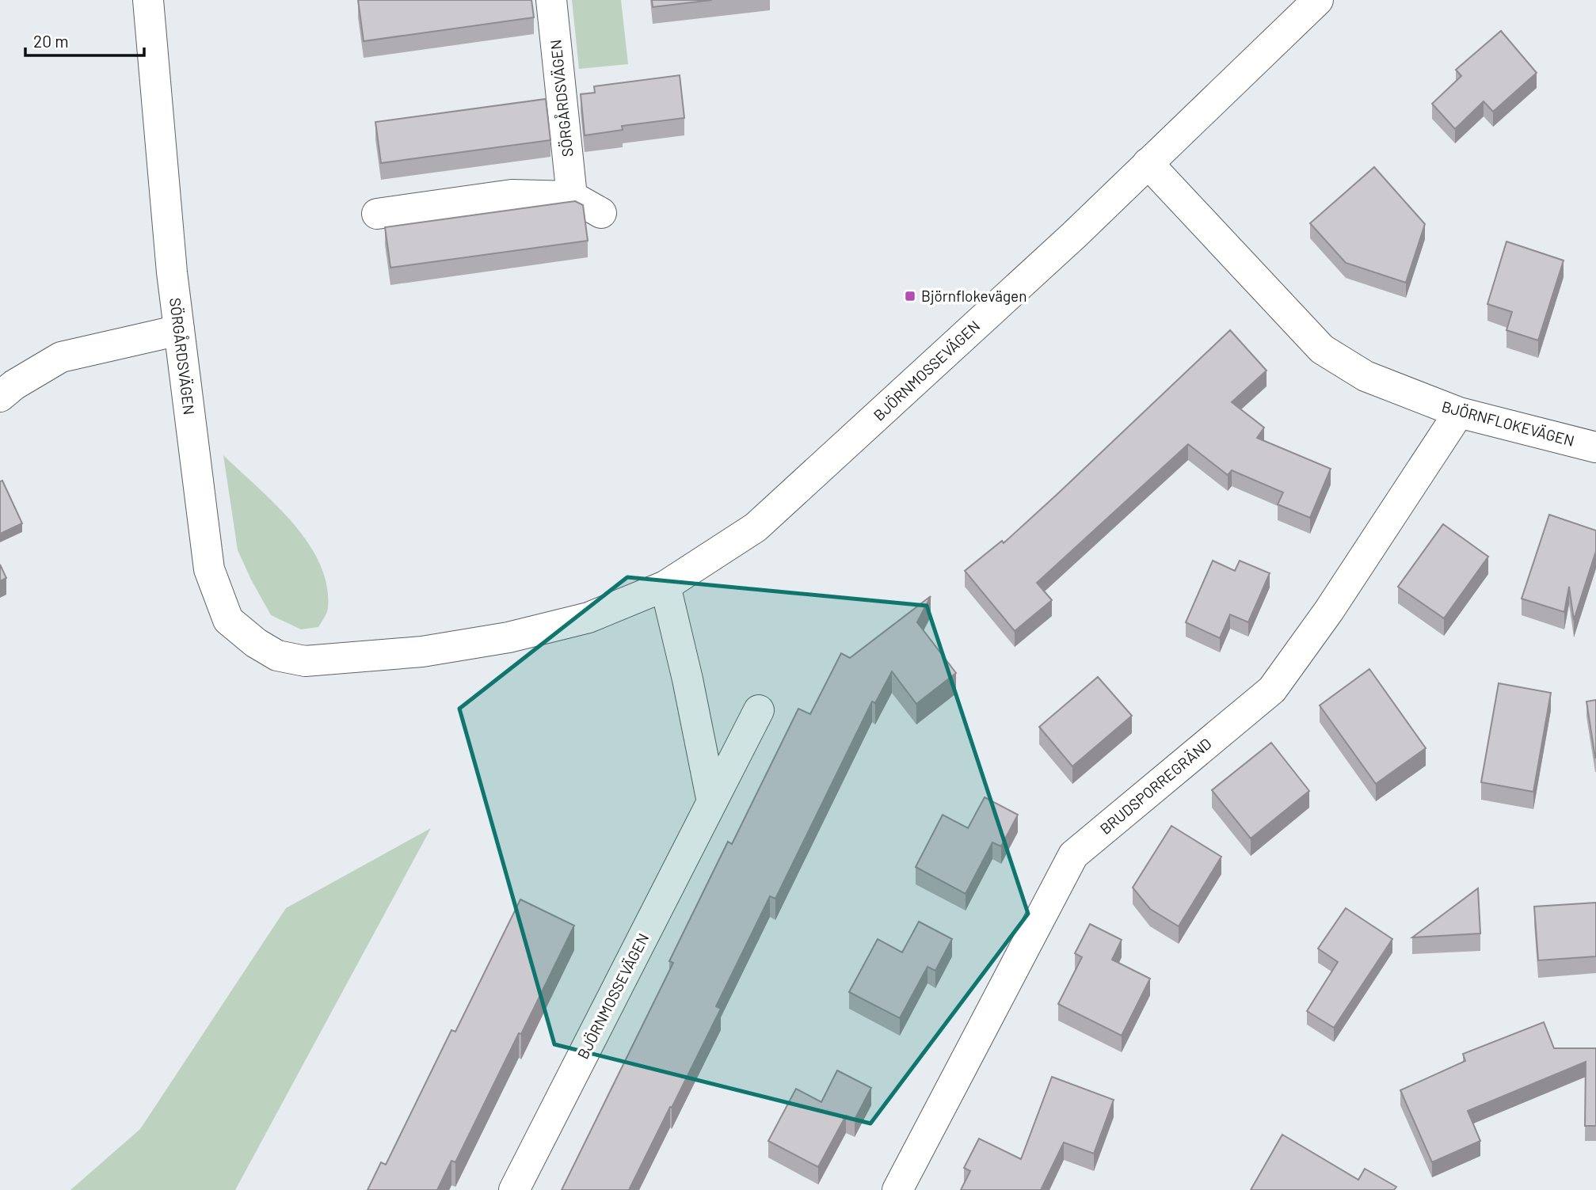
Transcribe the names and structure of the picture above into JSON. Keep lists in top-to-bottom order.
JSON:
{
  "streets": {
    "street": [
      "SÖRGÅRDSVÄGEN",
      "BJÖRNMOSSEVÄGEN",
      "BJÖRNFLOKEVÄGEN",
      "BRUDSPORREGRÄND"
    ]
  },
  "crossings": [
    ["SÖRGÅRDSVÄGEN", "BJÖRNMOSSEVÄGEN"],
    ["BJÖRNMOSSEVÄGEN", "BJÖRNFLOKEVÄGEN"],
    ["BJÖRNFLOKEVÄGEN", "BRUDSPORREGRÄND"]
  ],
  "places": {
    "transit": ["Björnflokevägen"]
  },
  "scale_bar": "20 m"
}
